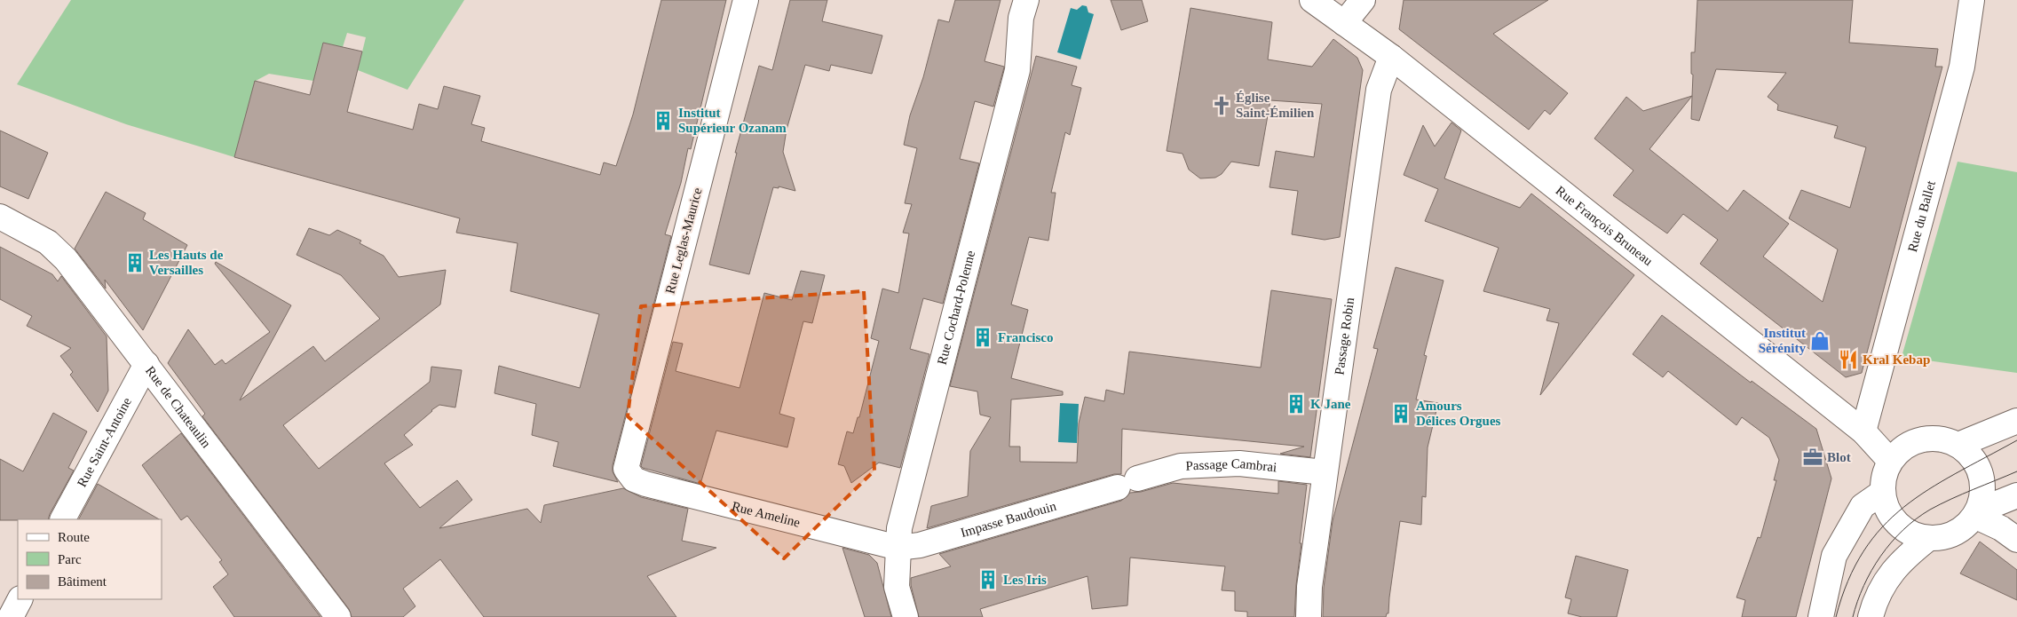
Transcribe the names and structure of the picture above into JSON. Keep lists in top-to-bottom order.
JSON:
{
  "streets": {
    "street": [
      "Rue du Ballet",
      "Rue François Bruneau",
      "Rue Leglas-Maurice",
      "Rue Cochard-Polenne",
      "Passage Robin",
      "Rue de Chateaulin",
      "Rue Saint-Antoine",
      "Passage Cambrai",
      "Rue Ameline",
      "Impasse Baudouin"
    ]
  },
  "crossings": [
    ["Rue du Ballet", "Rue François Bruneau"],
    ["Rue François Bruneau", "Passage Robin"],
    ["Rue Leglas-Maurice", "Rue Ameline"],
    ["Rue Cochard-Polenne", "Rue Ameline"],
    ["Rue Cochard-Polenne", "Impasse Baudouin"],
    ["Passage Robin", "Passage Cambrai"],
    ["Rue de Chateaulin", "Rue Saint-Antoine"],
    ["Passage Cambrai", "Impasse Baudouin"],
    ["Rue Ameline", "Impasse Baudouin"]
  ],
  "places": {
    "church": ["Église Saint-Émilien"],
    "building": [
      "Institut Supérieur Ozanam",
      "Les Hauts de Versailles",
      "Francisco",
      "K Jane",
      "Amours Délices Orgues",
      "Les Iris"
    ],
    "shop": ["Institut Sérénity"],
    "restaurant": ["Kral Kebap"],
    "office": ["Blot"]
  },
  "legend": ["Route", "Parc", "Bâtiment"]
}
